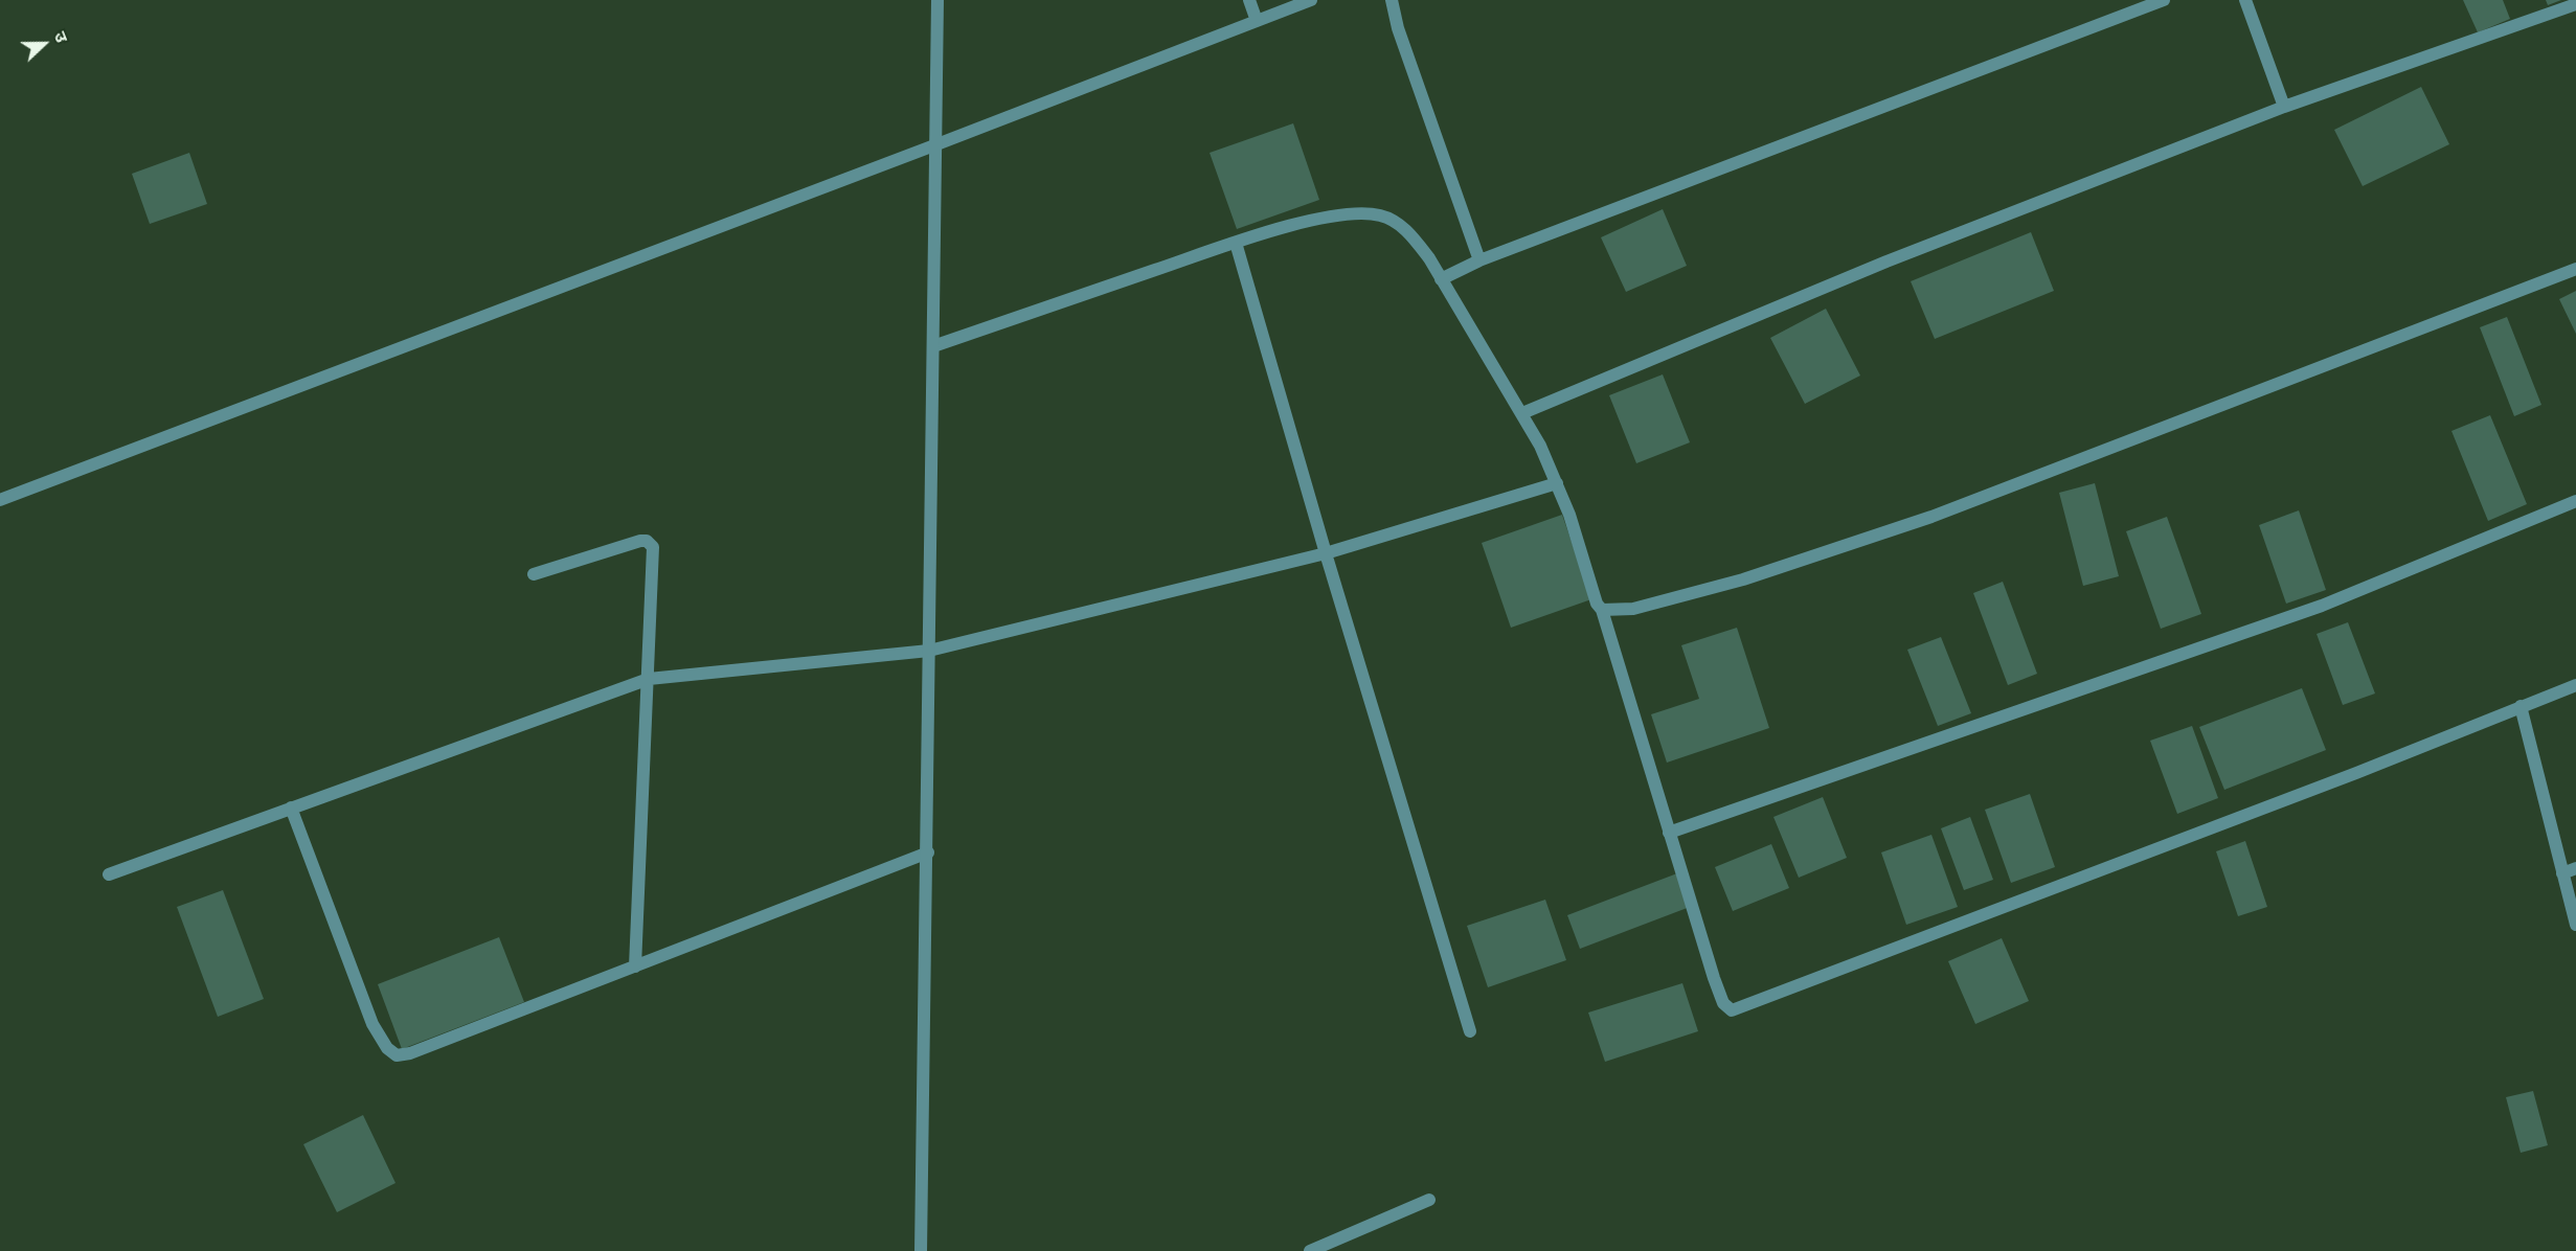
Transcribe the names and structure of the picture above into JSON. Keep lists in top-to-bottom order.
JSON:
{
  "north": "right"
}
